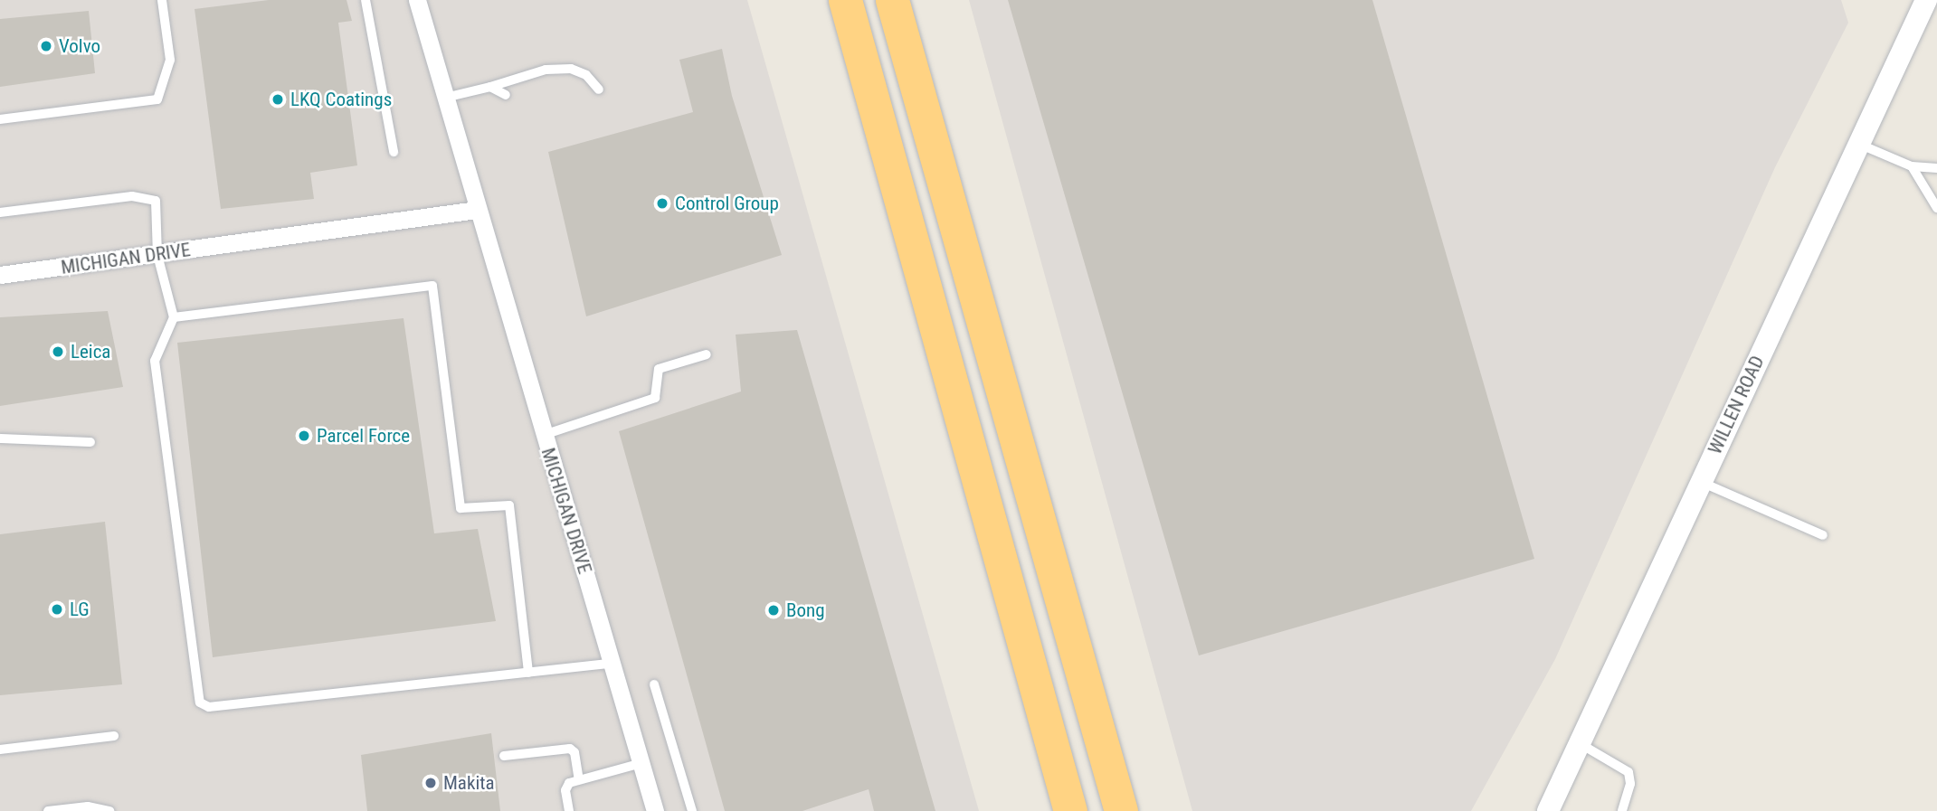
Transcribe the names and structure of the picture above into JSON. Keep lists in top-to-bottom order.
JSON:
{
  "streets": {
    "street": ["MICHIGAN DRIVE", "WILLEN ROAD"]
  },
  "places": [
    "Volvo",
    "LKQ Coatings",
    "Control Group",
    "Leica",
    "Parcel Force",
    "LG",
    "Bong",
    "Makita"
  ]
}
